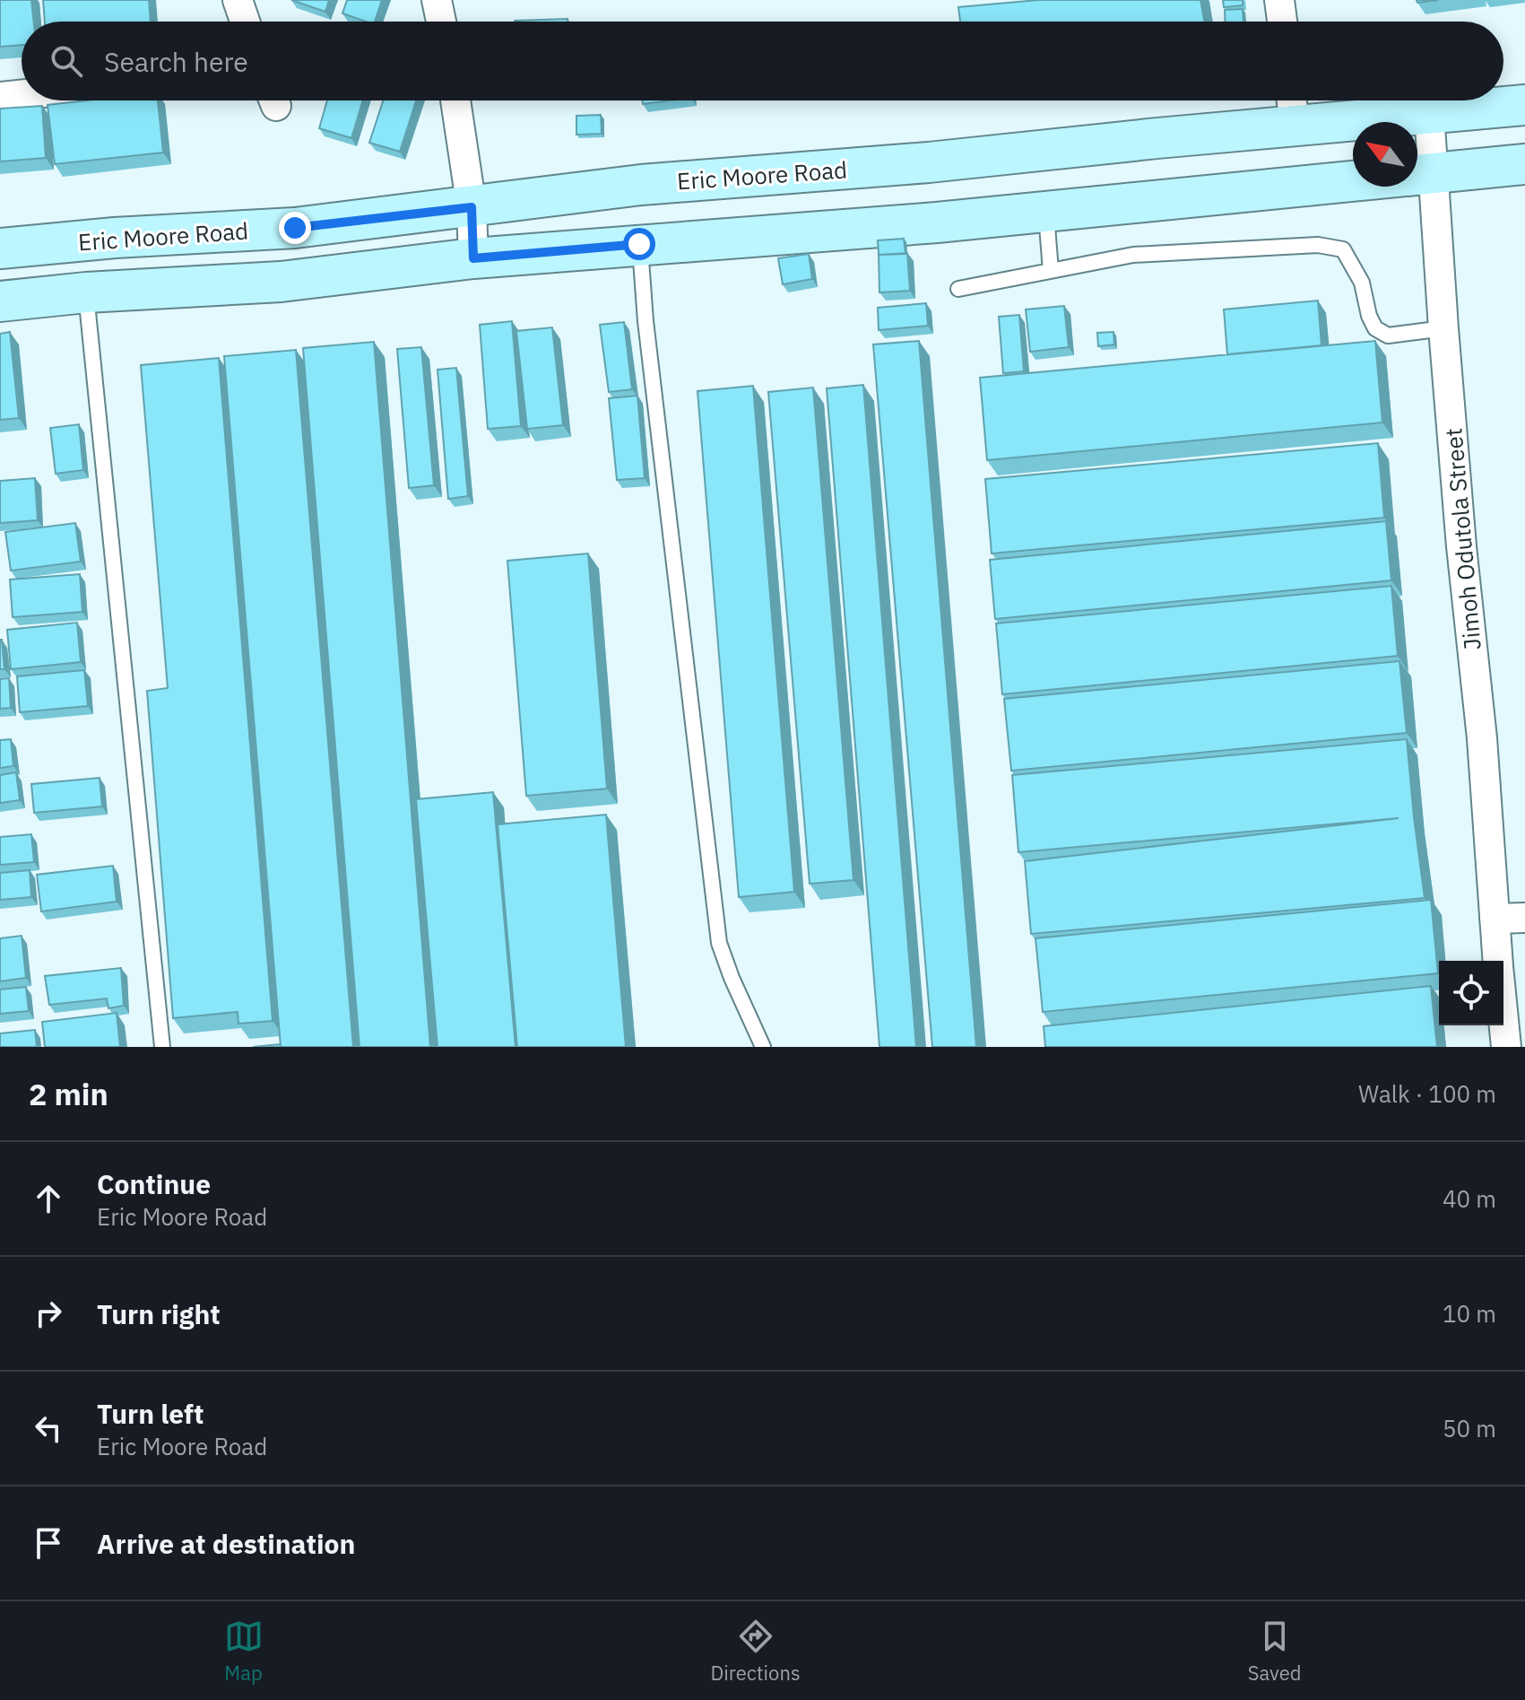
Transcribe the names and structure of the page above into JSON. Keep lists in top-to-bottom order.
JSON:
{
  "streets": {
    "street": ["Eric Moore Road", "Jimoh Odutola Street"]
  },
  "crossings": [
    ["Eric Moore Road", "Jimoh Odutola Street"]
  ],
  "north": "top left",
  "page": {
    "search": "Search here",
    "heading": ["2 min", "Walk · 100 m"],
    "list": [
      ["Continue", "Eric Moore Road", "40 m"],
      ["Turn right", "10 m"],
      ["Turn left", "Eric Moore Road", "50 m"],
      "Arrive at destination"
    ],
    "nav": ["Map", "Directions", "Saved"]
  }
}
